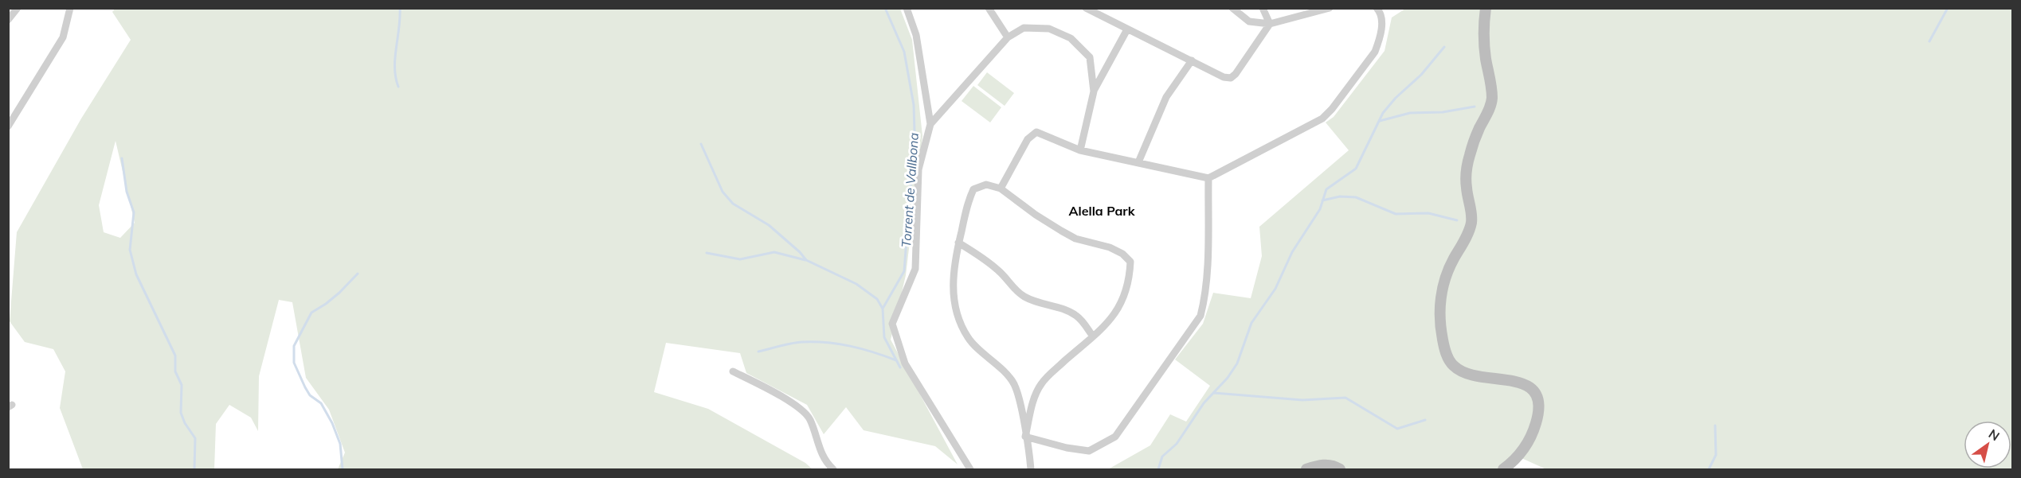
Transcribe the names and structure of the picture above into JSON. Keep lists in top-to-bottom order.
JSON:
{
  "districts": ["Alella Park"],
  "water": ["Torrent de Vallbona"],
  "north": "top right"
}
